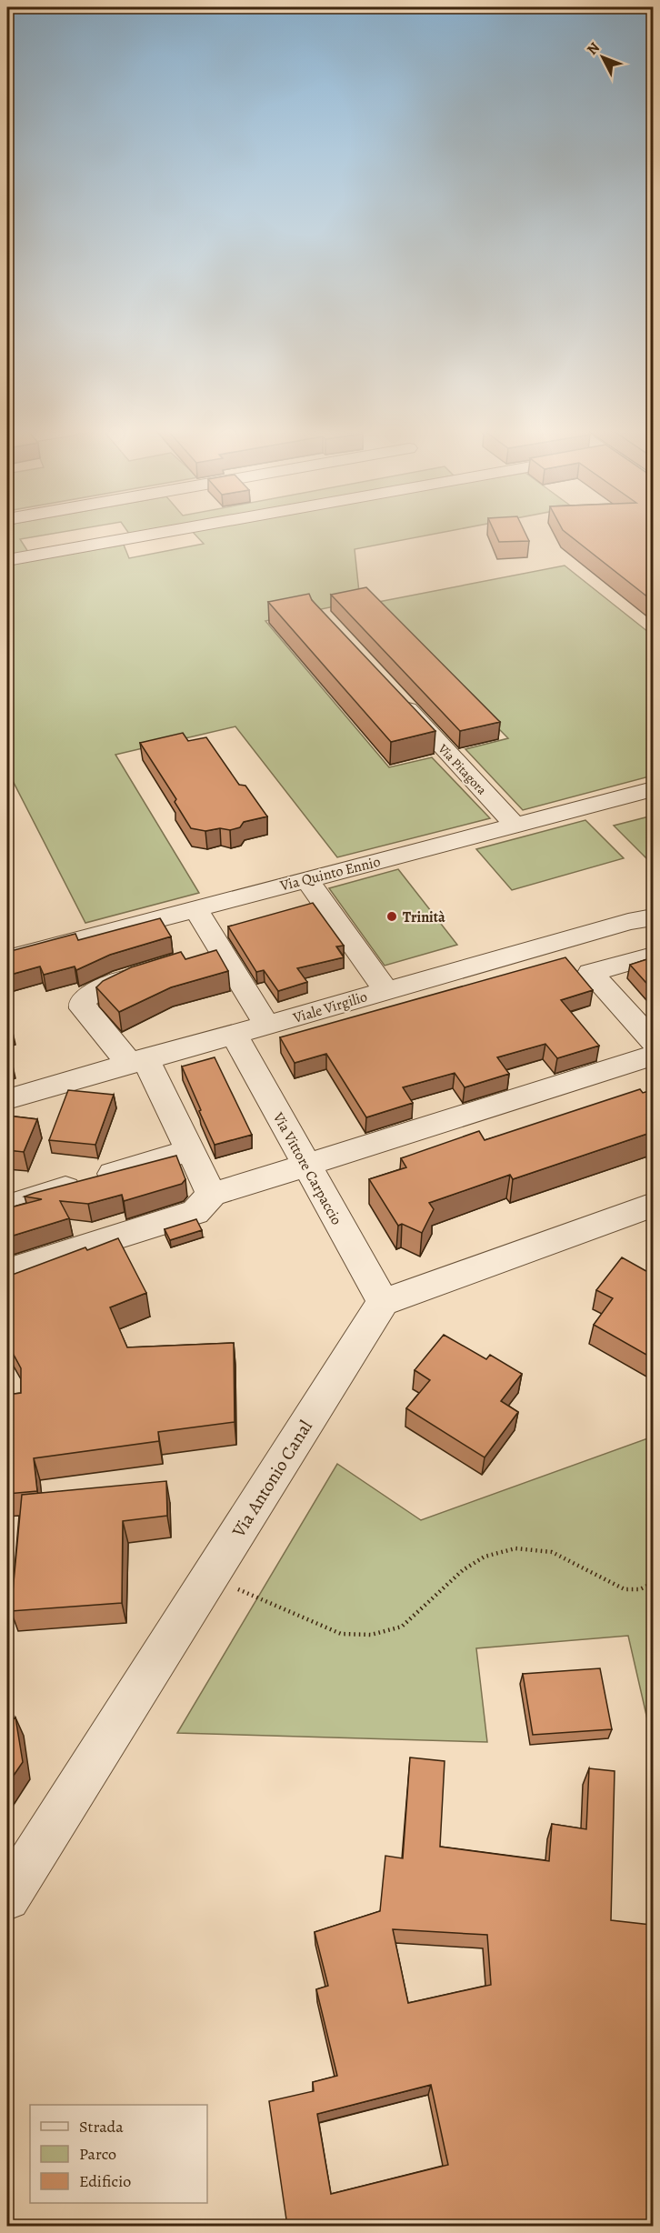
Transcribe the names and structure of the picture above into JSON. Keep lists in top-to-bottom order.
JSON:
{
  "streets": {
    "street": [
      "Via Pitagora",
      "Via Quinto Ennio",
      "Viale Virgilio",
      "Via Vittore Carpaccio",
      "Via Antonio Canal"
    ]
  },
  "crossings": [
    ["Via Pitagora", "Via Quinto Ennio"],
    ["Viale Virgilio", "Via Vittore Carpaccio"],
    ["Via Vittore Carpaccio", "Via Antonio Canal"]
  ],
  "places": ["Trinità"],
  "legend": ["Strada", "Parco", "Edificio"],
  "north": "top left"
}
